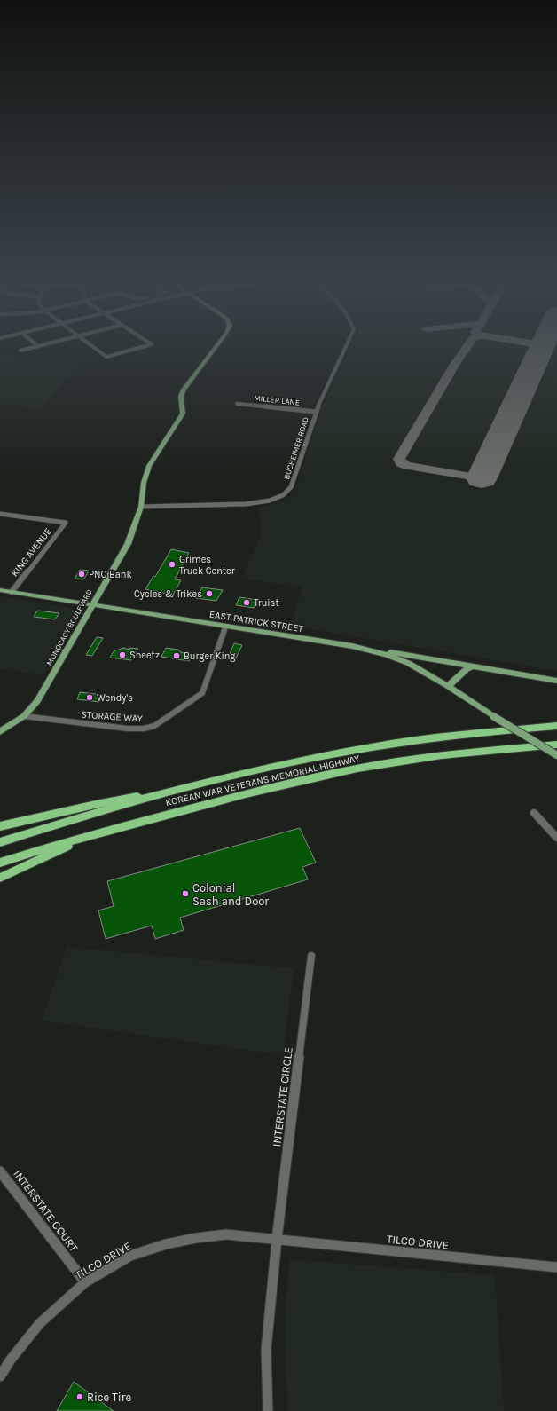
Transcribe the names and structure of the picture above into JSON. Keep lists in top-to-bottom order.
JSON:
{
  "streets": {
    "highway": ["KOREAN WAR VETERANS MEMORIAL HIGHWAY"],
    "main road": ["EAST PATRICK STREET", "MONOCACY BOULEVARD"],
    "street": [
      "MILLER LANE",
      "BUCHEIMER ROAD",
      "KING AVENUE",
      "STORAGE WAY",
      "INTERSTATE CIRCLE",
      "INTERSTATE COURT",
      "TILCO DRIVE"
    ]
  },
  "crossings": [
    ["MILLER LANE", "BUCHEIMER ROAD"],
    ["BUCHEIMER ROAD", "MONOCACY BOULEVARD"],
    ["KING AVENUE", "EAST PATRICK STREET"],
    ["EAST PATRICK STREET", "MONOCACY BOULEVARD"],
    ["EAST PATRICK STREET", "STORAGE WAY"],
    ["MONOCACY BOULEVARD", "STORAGE WAY"],
    ["INTERSTATE CIRCLE", "TILCO DRIVE"],
    ["INTERSTATE COURT", "TILCO DRIVE"]
  ],
  "places": [
    "Grimes Truck Center",
    "PNC Bank",
    "Cycles & Trikes",
    "Truist",
    "Sheetz",
    "Burger King",
    "Wendy's",
    "Colonial Sash and Door",
    "Rice Tire"
  ]
}
